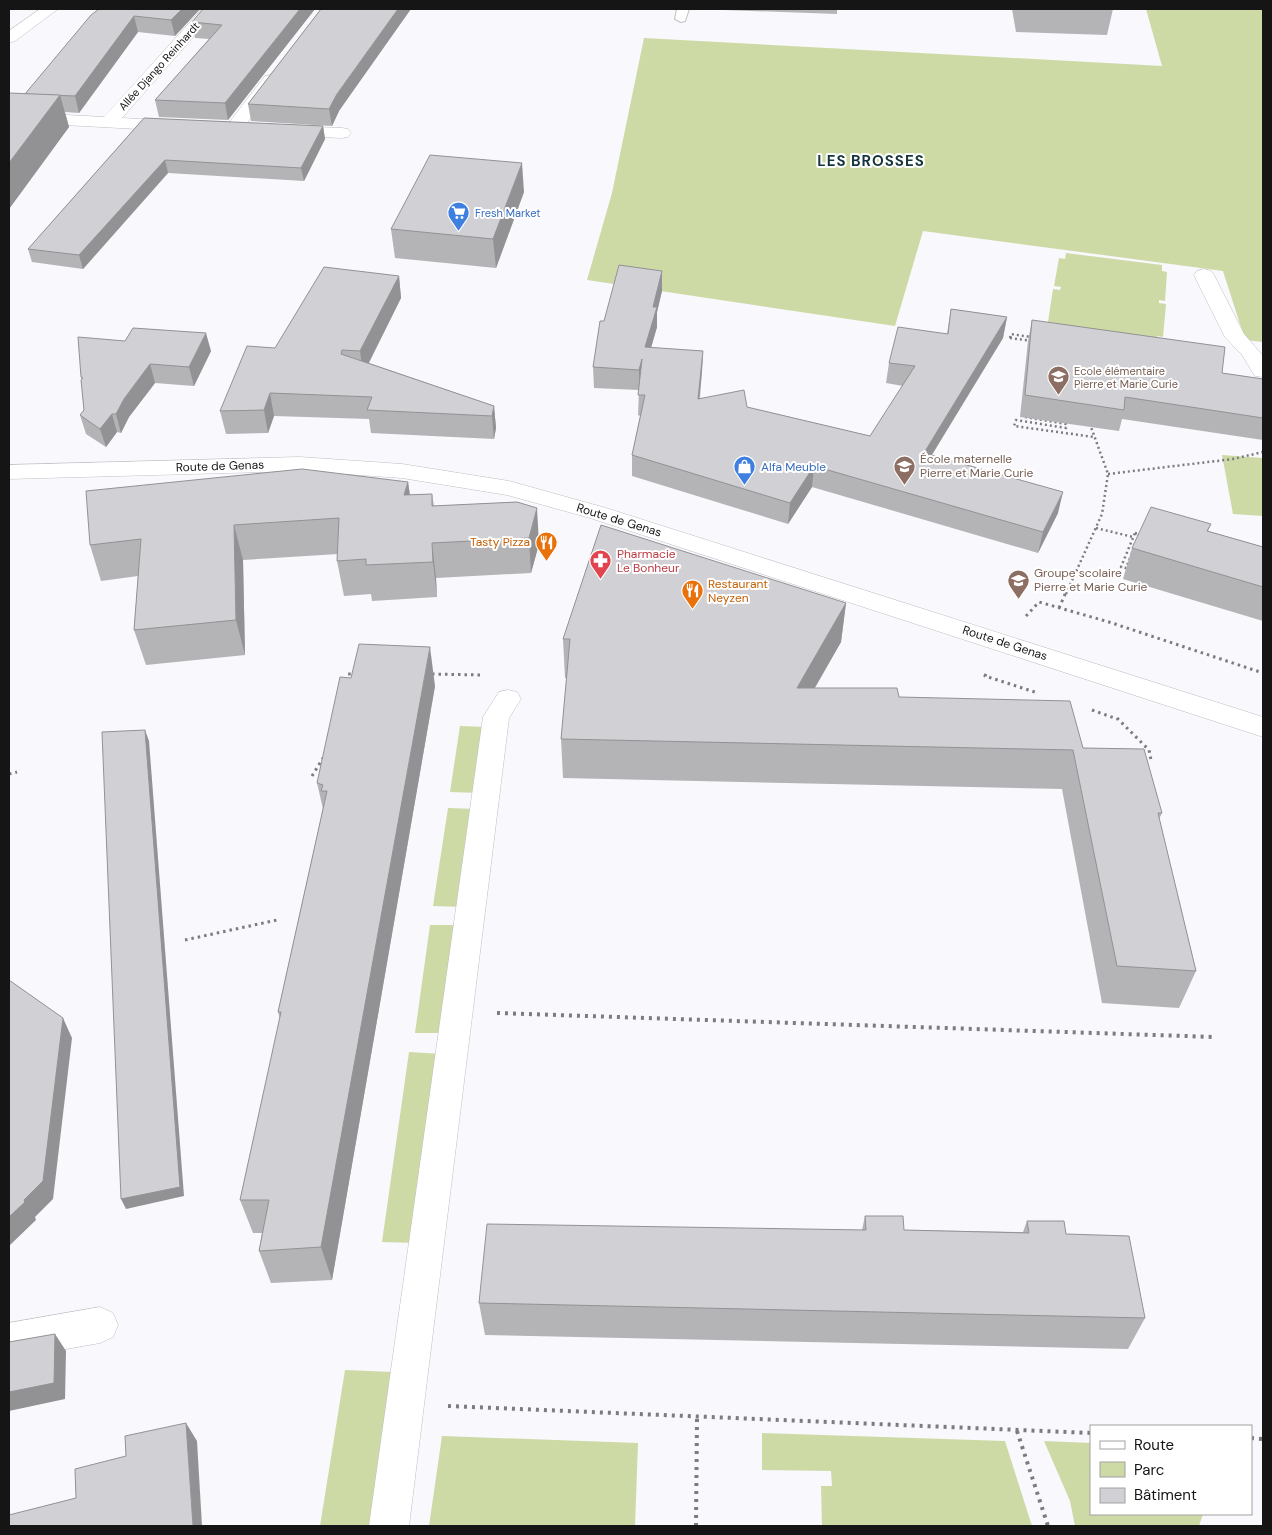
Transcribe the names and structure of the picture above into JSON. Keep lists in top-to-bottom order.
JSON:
{
  "streets": {
    "street": ["Allée Django Reinhardt", "Route de Genas"]
  },
  "districts": ["LES BROSSES"],
  "places": {
    "supermarket": ["Fresh Market"],
    "school or university": ["Ecole élémentaire Pierre et Marie Curie", "École maternelle Pierre et Marie Curie", "Groupe scolaire Pierre et Marie Curie"],
    "shop": ["Alfa Meuble"],
    "restaurant": ["Tasty Pizza", "Restaurant Neyzen"],
    "pharmacy": ["Pharmacie Le Bonheur"]
  },
  "legend": ["Route", "Parc", "Bâtiment"]
}
